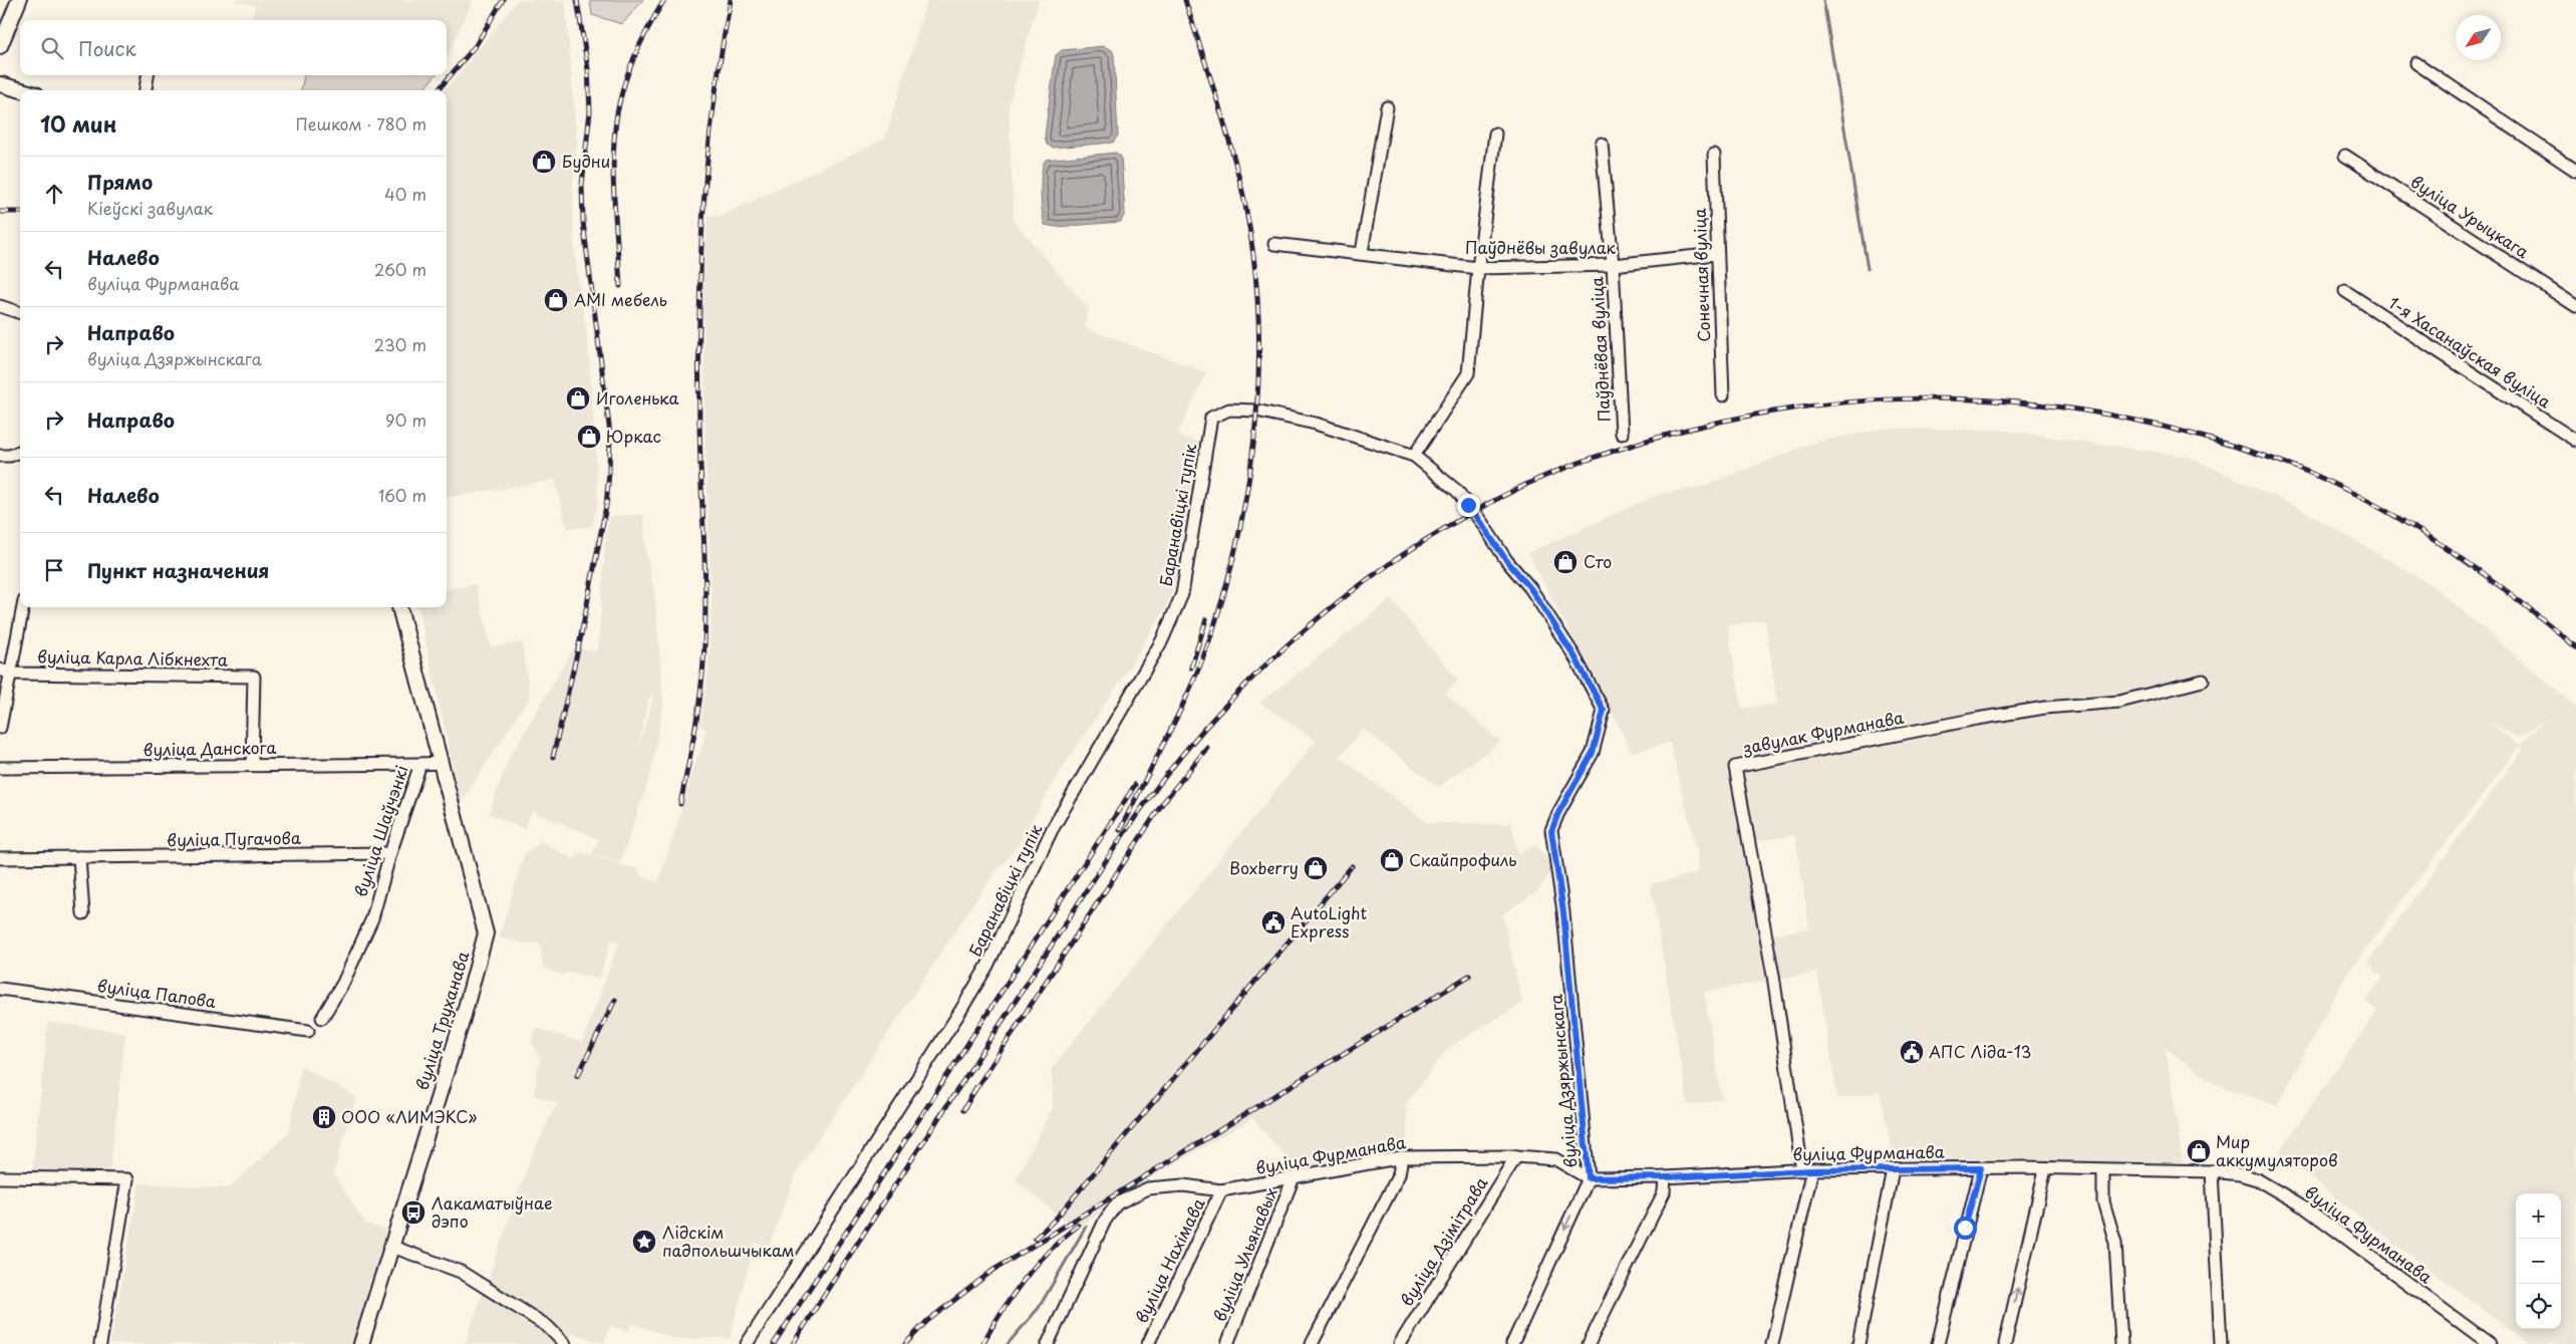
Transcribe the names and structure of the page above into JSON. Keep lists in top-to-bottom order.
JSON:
{
  "streets": {
    "main road": ["вуліца Труханава"],
    "street": [
      "вуліца Урыцкага",
      "Паўднёвы завулак",
      "Сонечная вуліца",
      "Паўднёвая вуліца",
      "1-я Хасанаўская вуліца",
      "Баранавіцкі тупік",
      "вуліца Карла Лібкнехта",
      "завулак Фурманава",
      "вуліца Данскога",
      "вуліца Шаўчэнкі",
      "вуліца Пугачова",
      "вуліца Папова",
      "вуліца Дзяржынскага",
      "вуліца Фурманава",
      "вуліца Дзімітрава",
      "вуліца Ульянавых",
      "вуліца Нахімава"
    ]
  },
  "crossings": [
    ["Паўднёвы завулак", "Сонечная вуліца"],
    ["Паўднёвы завулак", "Паўднёвая вуліца"],
    ["Баранавіцкі тупік", "вуліца Дзяржынскага"],
    ["вуліца Карла Лібкнехта", "вуліца Данскога"],
    ["завулак Фурманава", "вуліца Фурманава"],
    ["вуліца Данскога", "вуліца Шаўчэнкі"],
    ["вуліца Шаўчэнкі", "вуліца Пугачова"],
    ["вуліца Шаўчэнкі", "вуліца Труханава"],
    ["вуліца Дзяржынскага", "вуліца Фурманава"],
    ["вуліца Фурманава", "вуліца Дзімітрава"],
    ["вуліца Фурманава", "вуліца Ульянавых"],
    ["вуліца Фурманава", "вуліца Нахімава"]
  ],
  "places": {
    "shop": [
      "Будни",
      "AMI мебель",
      "Иголенька",
      "Юркас",
      "Сто",
      "Скайпрофиль",
      "Boxberry",
      "Мир аккумуляторов"
    ],
    "public building": ["AutoLight Express", "АПС Ліда-13"],
    "building": ["ООО «ЛИМЭКС»"],
    "bus stop": ["Лакаматыўнае дэпо"],
    "place": ["Лідскім падпольшчыкам"]
  },
  "north": "bottom left",
  "page": {
    "search": "Поиск",
    "heading": ["10 мин", "Пешком · 780 m"],
    "list": [
      ["Прямо", "Кіеўскі завулак", "40 m"],
      ["Налево", "вуліца Фурманава", "260 m"],
      ["Направо", "вуліца Дзяржынскага", "230 m"],
      ["Направо", "90 m"],
      ["Налево", "160 m"],
      "Пункт назначения"
    ],
    "map_buttons": ["+", "−"]
  }
}
